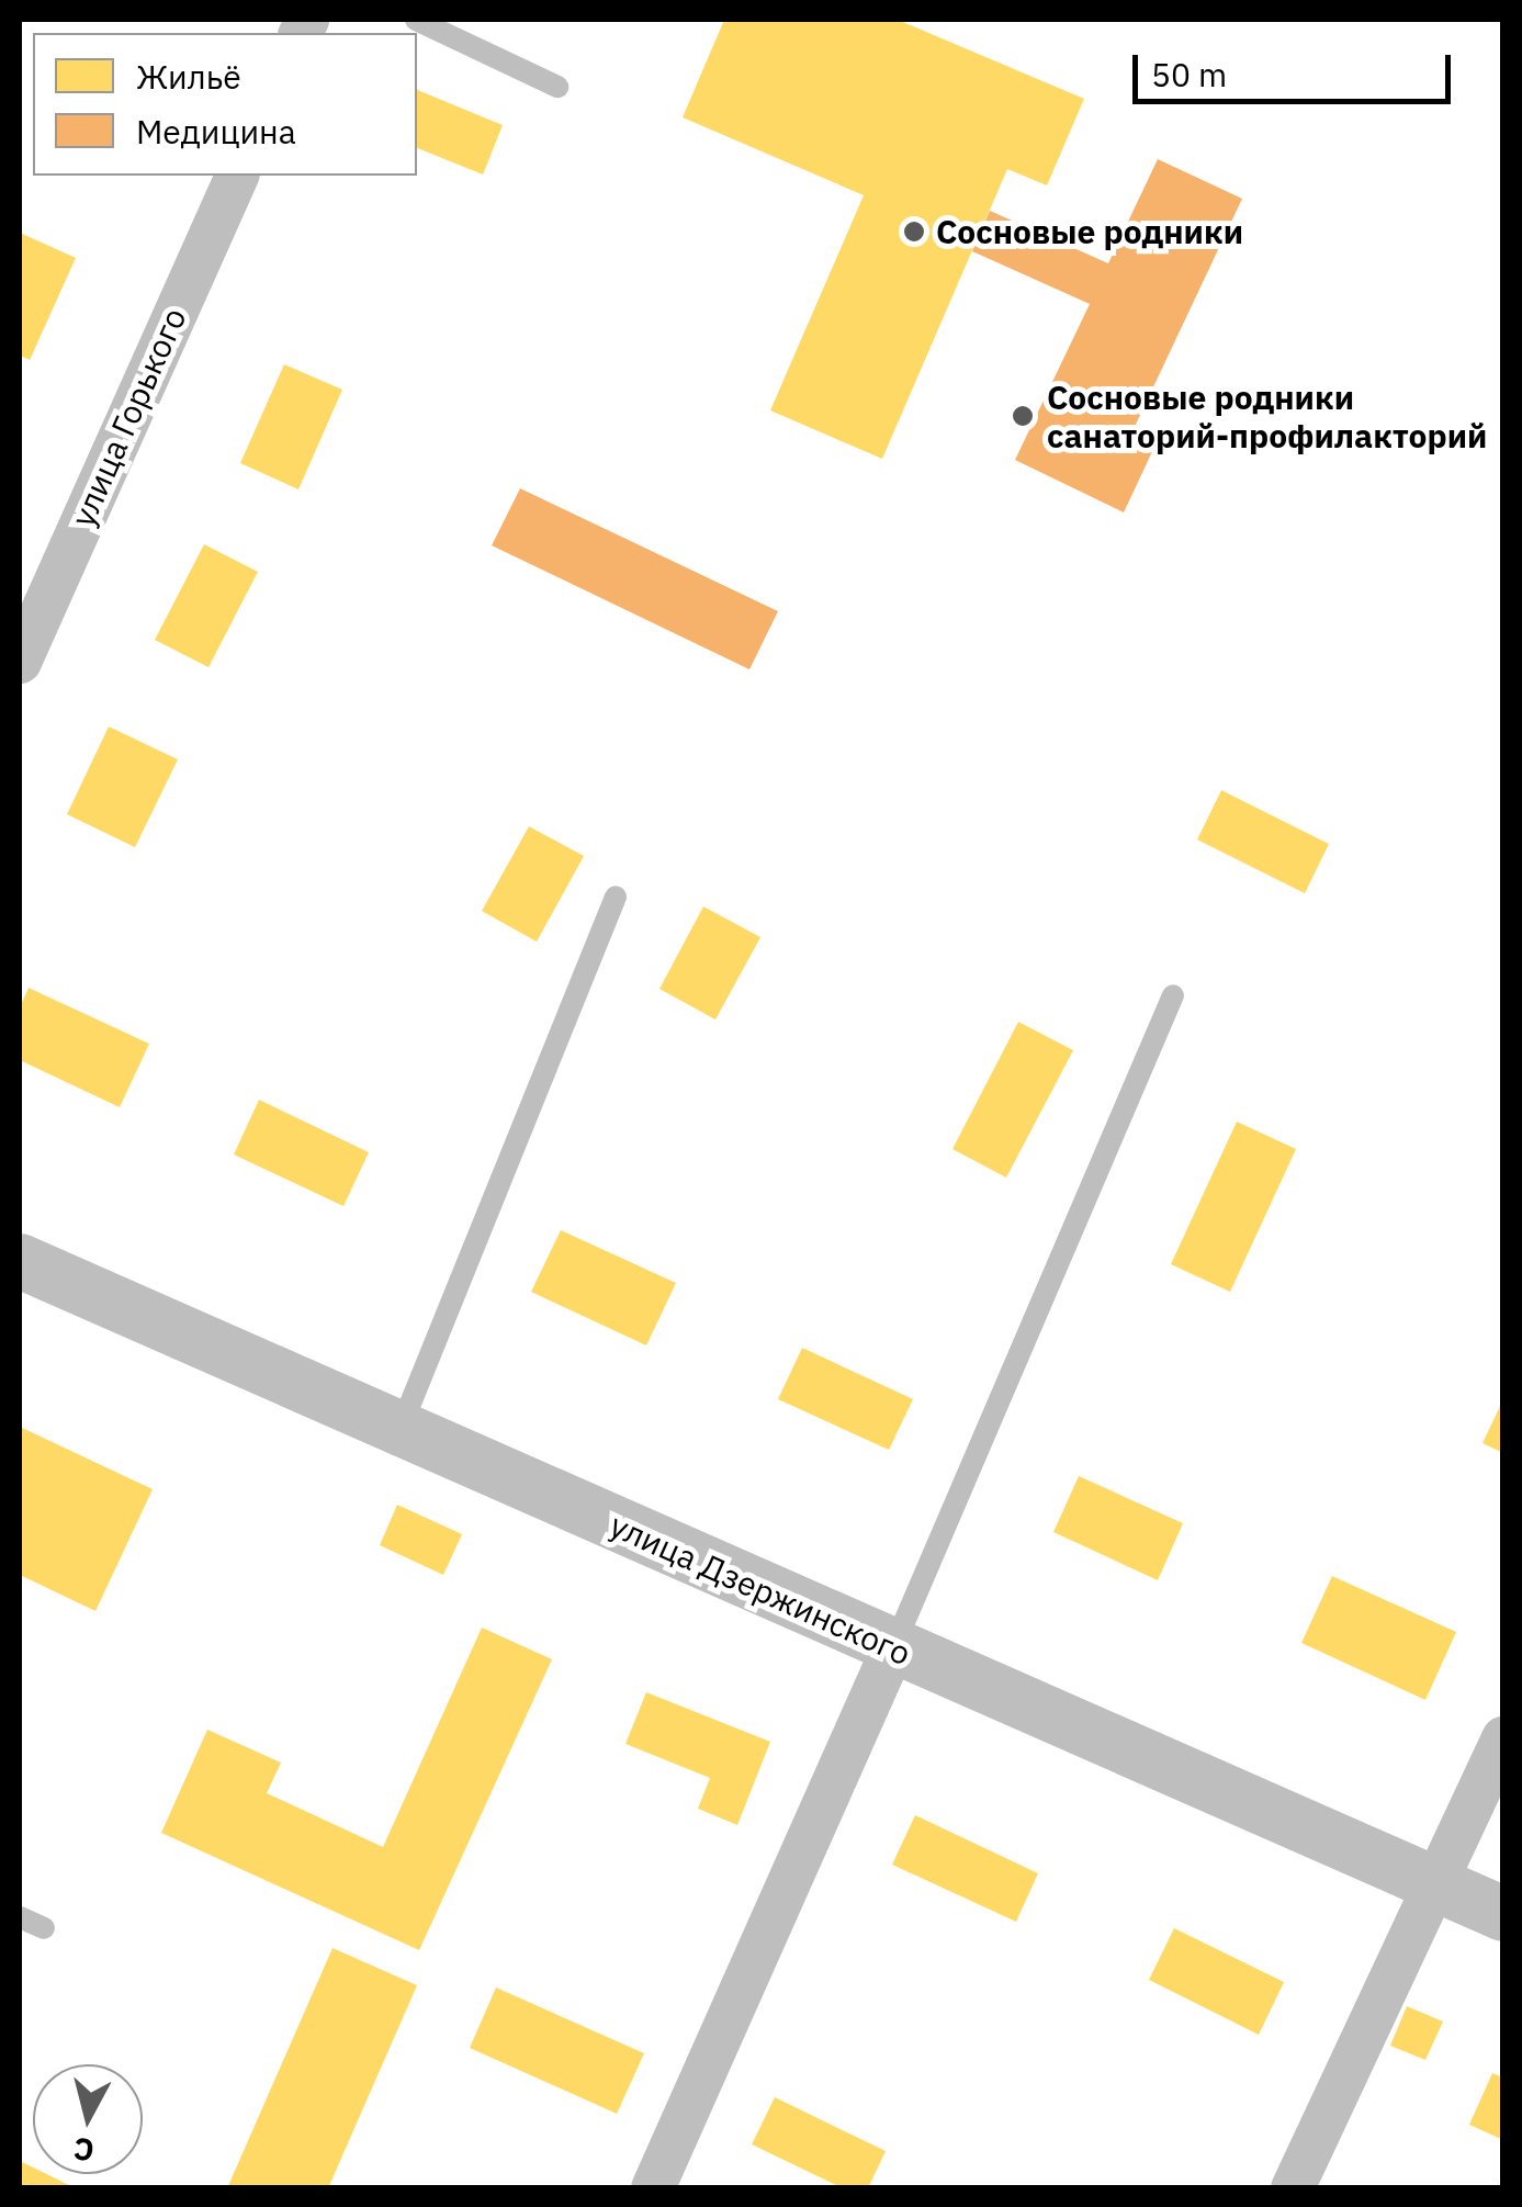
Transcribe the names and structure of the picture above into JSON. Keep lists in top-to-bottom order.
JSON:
{
  "streets": {
    "street": ["улица Горького", "улица Дзержинского"]
  },
  "places": ["Сосновые родники", "Сосновые родники санаторий-профилакторий"],
  "legend": ["Жильё", "Медицина"],
  "scale_bar": "50 m",
  "north": "bottom"
}
